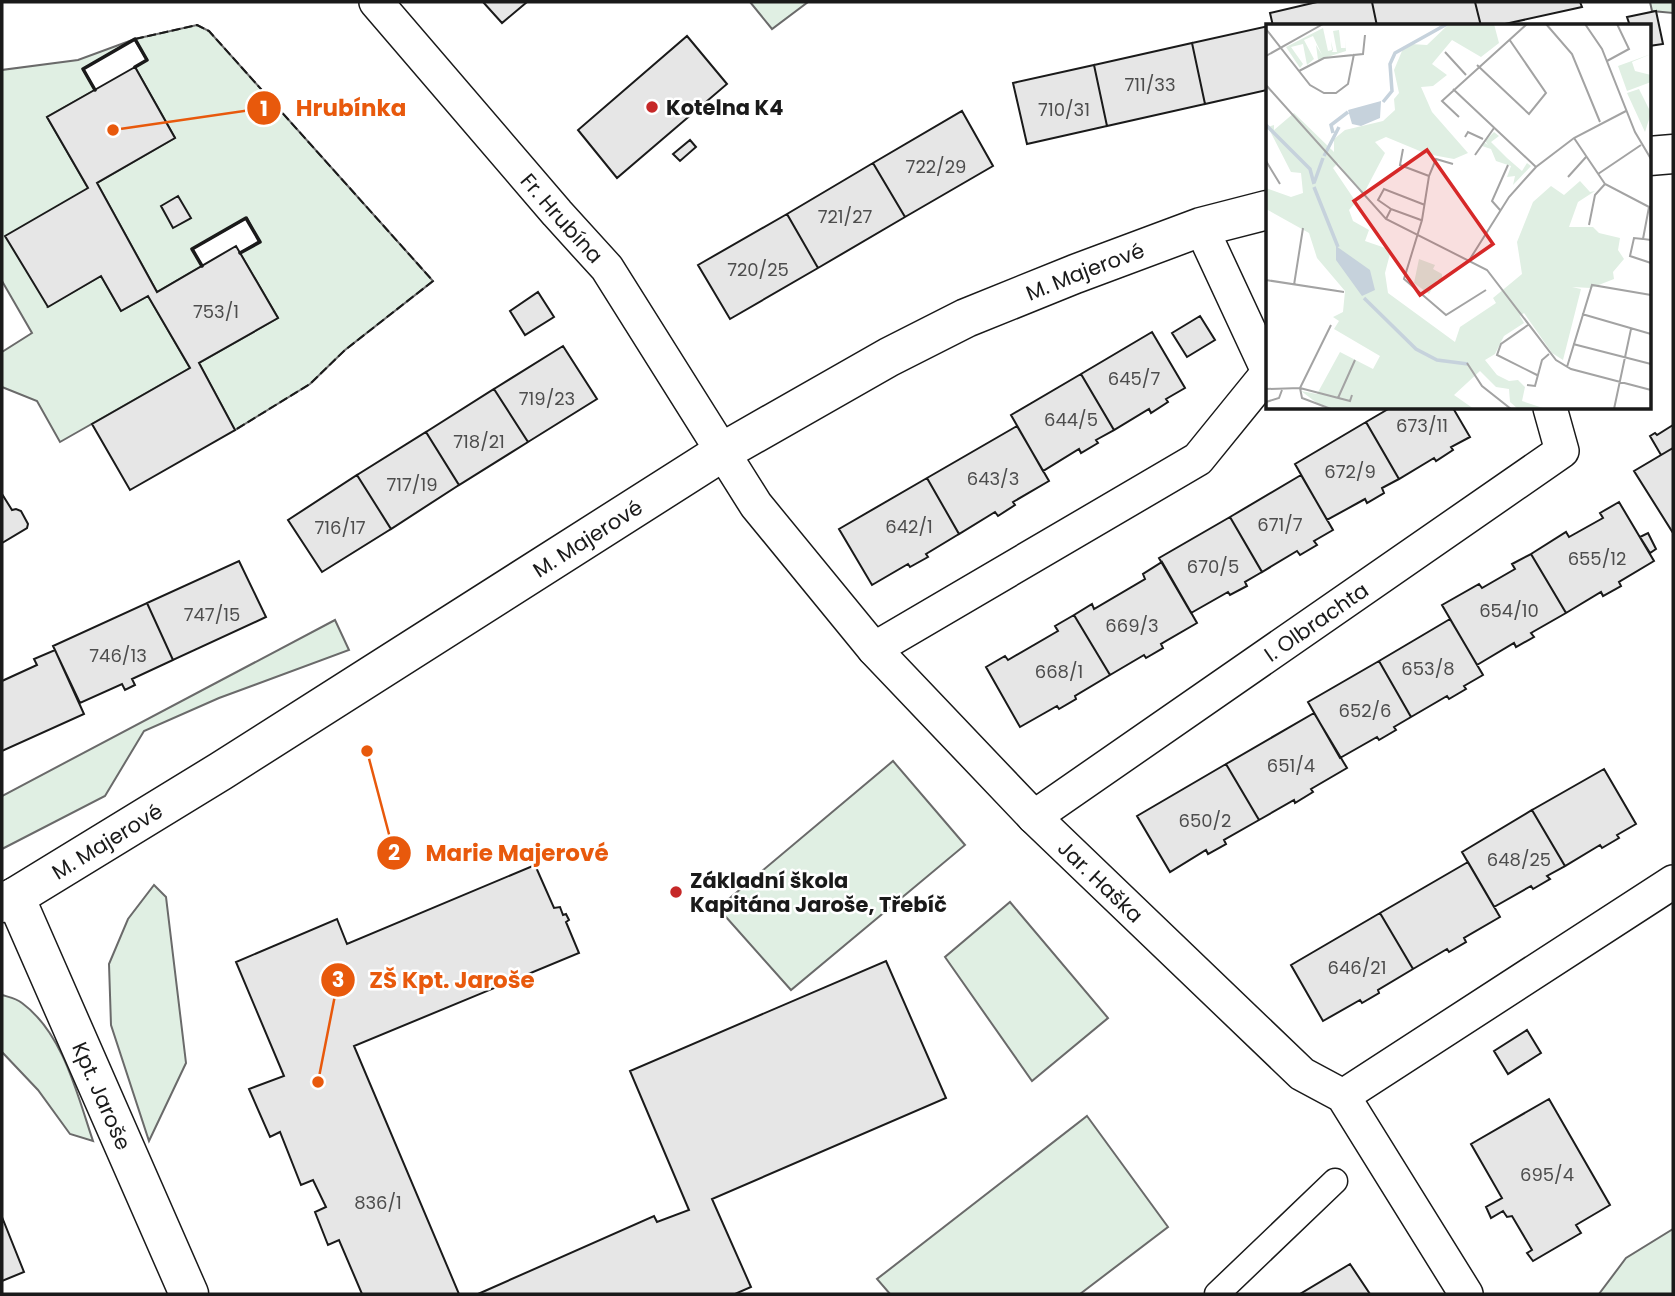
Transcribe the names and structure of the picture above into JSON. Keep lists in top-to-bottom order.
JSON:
{
  "streets": {
    "street": [
      "Fr. Hrubína",
      "M. Majerové",
      "I. Olbrachta",
      "Jar. Haška",
      "Kpt. Jaroše"
    ]
  },
  "crossings": [
    ["Fr. Hrubína", "M. Majerové"],
    ["Fr. Hrubína", "Jar. Haška"],
    ["M. Majerové", "Jar. Haška"],
    ["M. Majerové", "Kpt. Jaroše"],
    ["I. Olbrachta", "Jar. Haška"]
  ],
  "places": [
    "Kotelna K4",
    "Hrubínka",
    "Marie Majerové",
    "Základní škola Kapitána Jaroše, Třebíč",
    "ZŠ Kpt. Jaroše"
  ],
  "house_numbers": [
    "711/33",
    "710/31",
    "722/29",
    "721/27",
    "720/25",
    "753/1",
    "645/7",
    "719/23",
    "644/5",
    "673/11",
    "718/21",
    "672/9",
    "643/3",
    "717/19",
    "671/7",
    "642/1",
    "716/17",
    "655/12",
    "670/5",
    "654/10",
    "747/15",
    "669/3",
    "746/13",
    "653/8",
    "668/1",
    "652/6",
    "651/4",
    "650/2",
    "648/25",
    "646/21",
    "695/4",
    "836/1"
  ]
}
